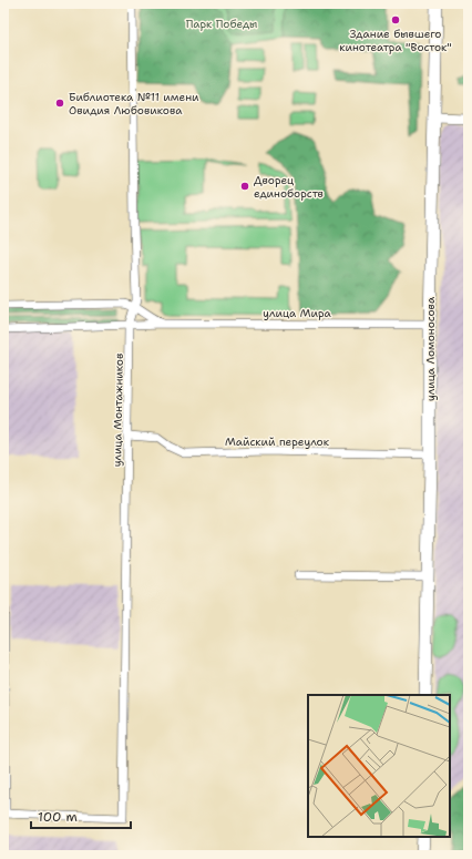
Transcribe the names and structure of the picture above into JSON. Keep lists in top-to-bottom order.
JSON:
{
  "streets": {
    "highway": ["улица Ломоносова"],
    "street": ["улица Мира", "улица Монтажников", "Майский переулок"]
  },
  "crossings": [
    ["улица Мира", "улица Ломоносова"],
    ["улица Мира", "улица Монтажников"],
    ["улица Ломоносова", "Майский переулок"],
    ["улица Монтажников", "Майский переулок"]
  ],
  "parks": ["Парк Победы"],
  "places": ["Здание бывшего кинотеатра \"Восток\"", "Библиотека №11 имени Овидия Любовикова", "Дворец единоборств"],
  "scale_bar": "100 m"
}
